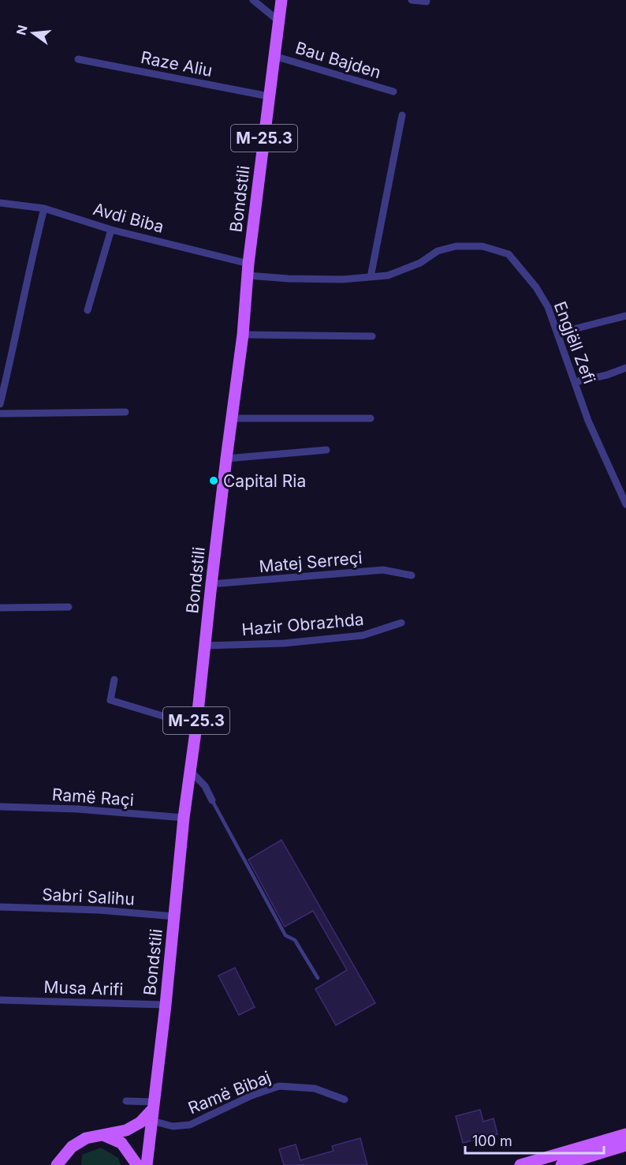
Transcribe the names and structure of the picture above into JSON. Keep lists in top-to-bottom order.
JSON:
{
  "streets": {
    "main road": ["M-25.3", "Bondstili"],
    "street": [
      "Bau Bajden",
      "Raze Aliu",
      "Avdi Biba",
      "Engjëll Zefi",
      "Matej Serreçi",
      "Hazir Obrazhda",
      "Ramë Raçi",
      "Sabri Salihu",
      "Musa Arifi",
      "Ramë Bibaj"
    ]
  },
  "crossings": [
    ["Bau Bajden", "Bondstili"],
    ["Raze Aliu", "Bondstili"],
    ["Bondstili", "Avdi Biba"],
    ["Bondstili", "Engjëll Zefi"],
    ["Bondstili", "Matej Serreçi"],
    ["Bondstili", "Hazir Obrazhda"],
    ["Bondstili", "Ramë Raçi"],
    ["Bondstili", "Sabri Salihu"],
    ["Bondstili", "Musa Arifi"],
    ["Bondstili", "Ramë Bibaj"],
    ["Avdi Biba", "Engjëll Zefi"]
  ],
  "places": ["Capital Ria"],
  "scale_bar": "100 m",
  "north": "left"
}
